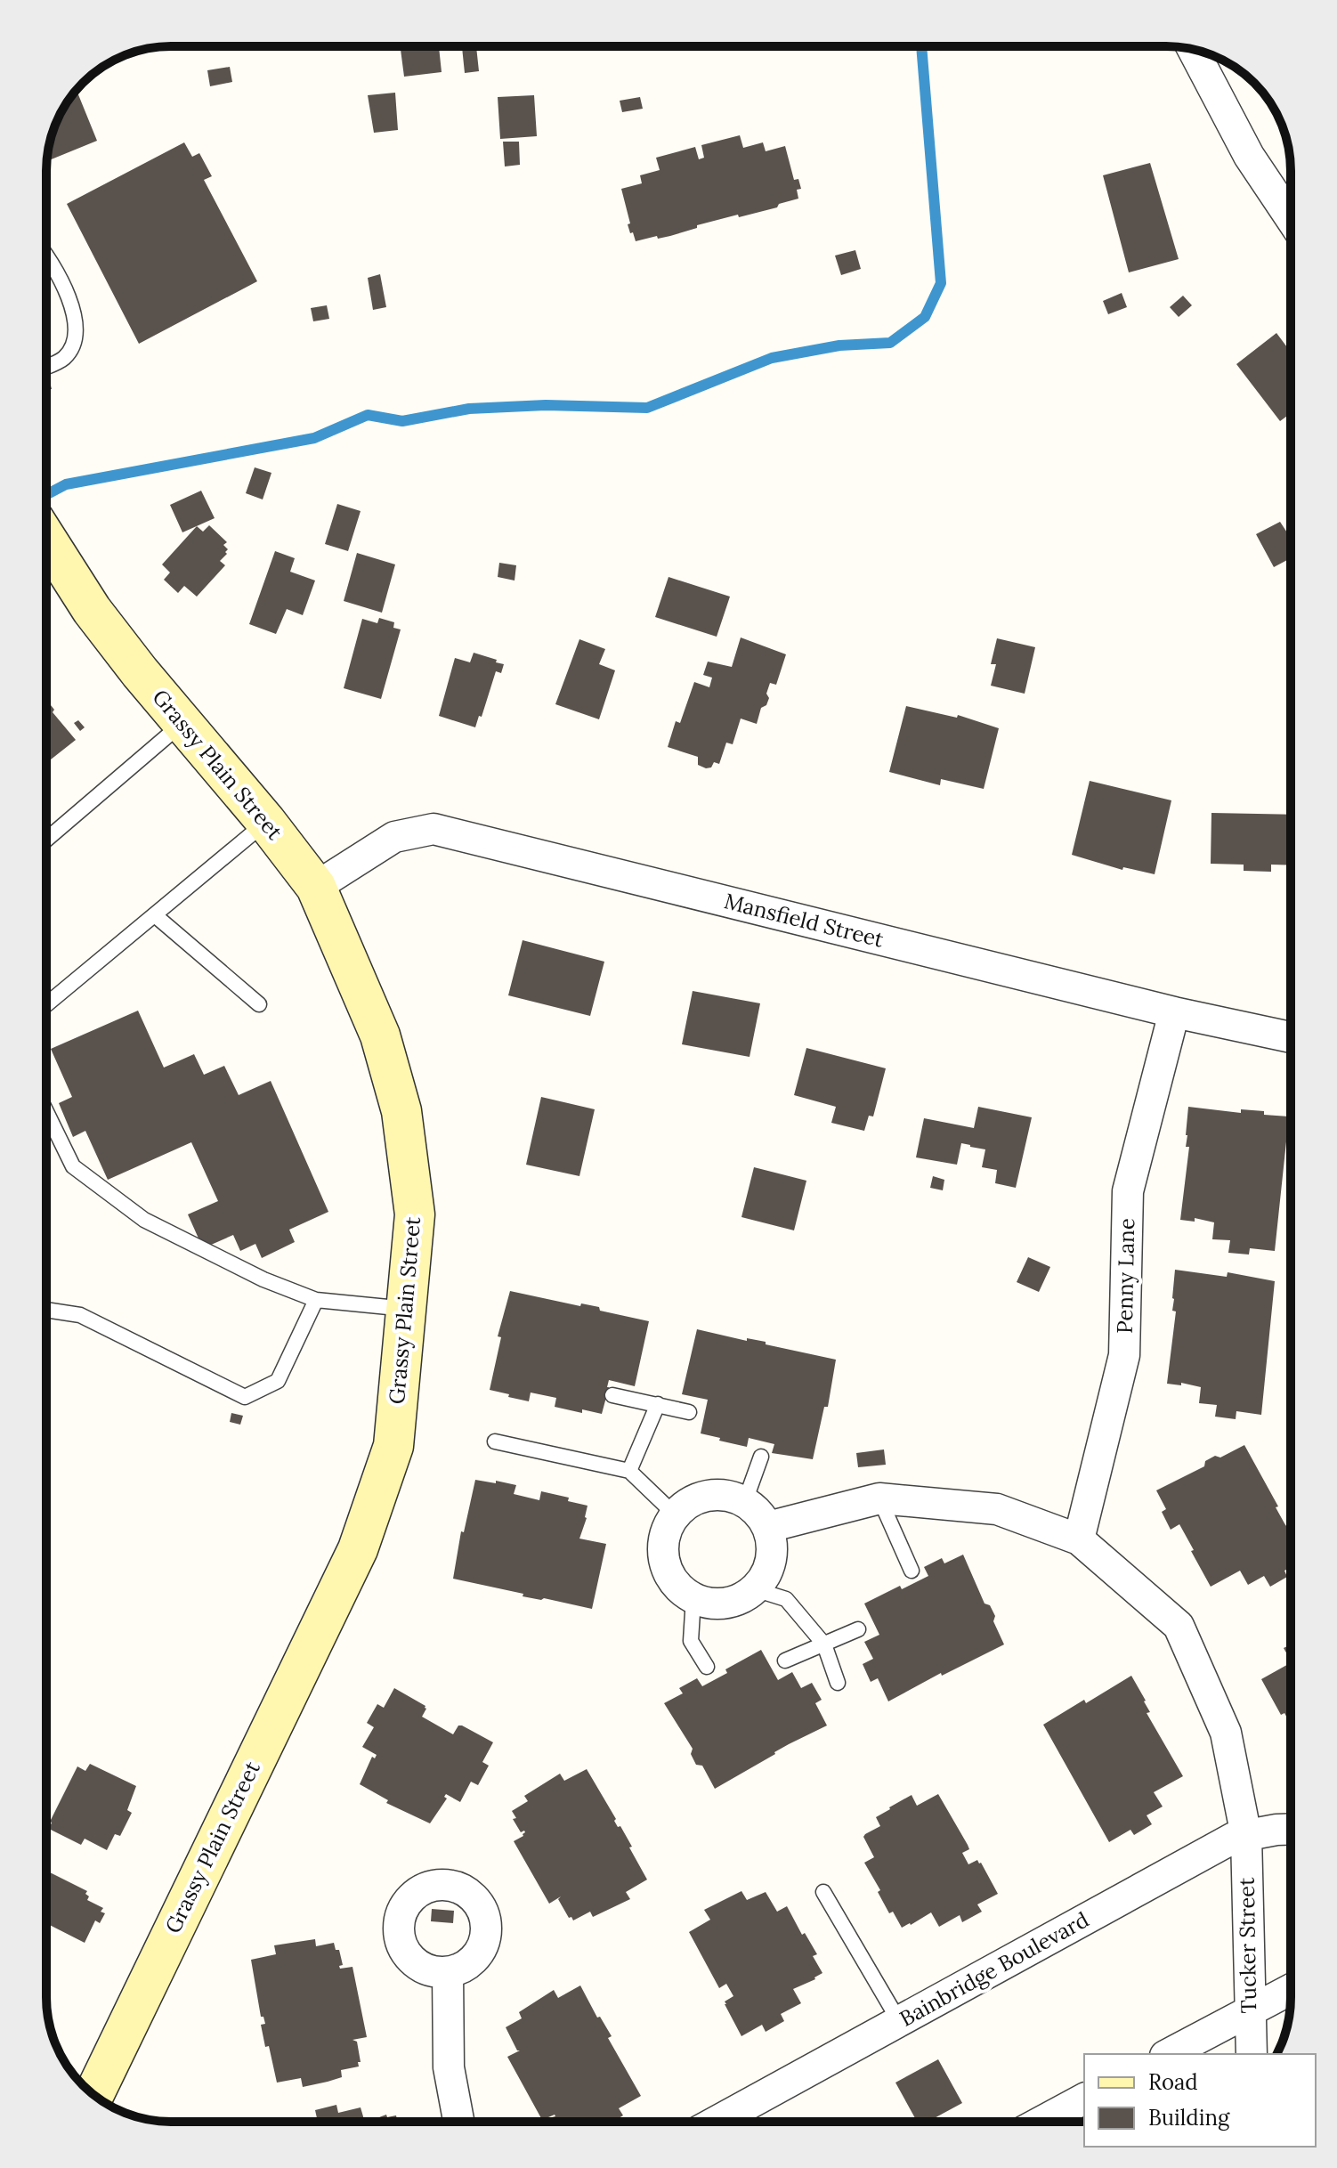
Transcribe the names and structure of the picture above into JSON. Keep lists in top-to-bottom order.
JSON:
{
  "streets": {
    "main road": ["Grassy Plain Street"],
    "street": [
      "Mansfield Street",
      "Penny Lane",
      "Tucker Street",
      "Bainbridge Boulevard"
    ]
  },
  "crossings": [
    ["Grassy Plain Street", "Mansfield Street"],
    ["Mansfield Street", "Penny Lane"],
    ["Tucker Street", "Bainbridge Boulevard"]
  ],
  "legend": ["Road", "Building"]
}
